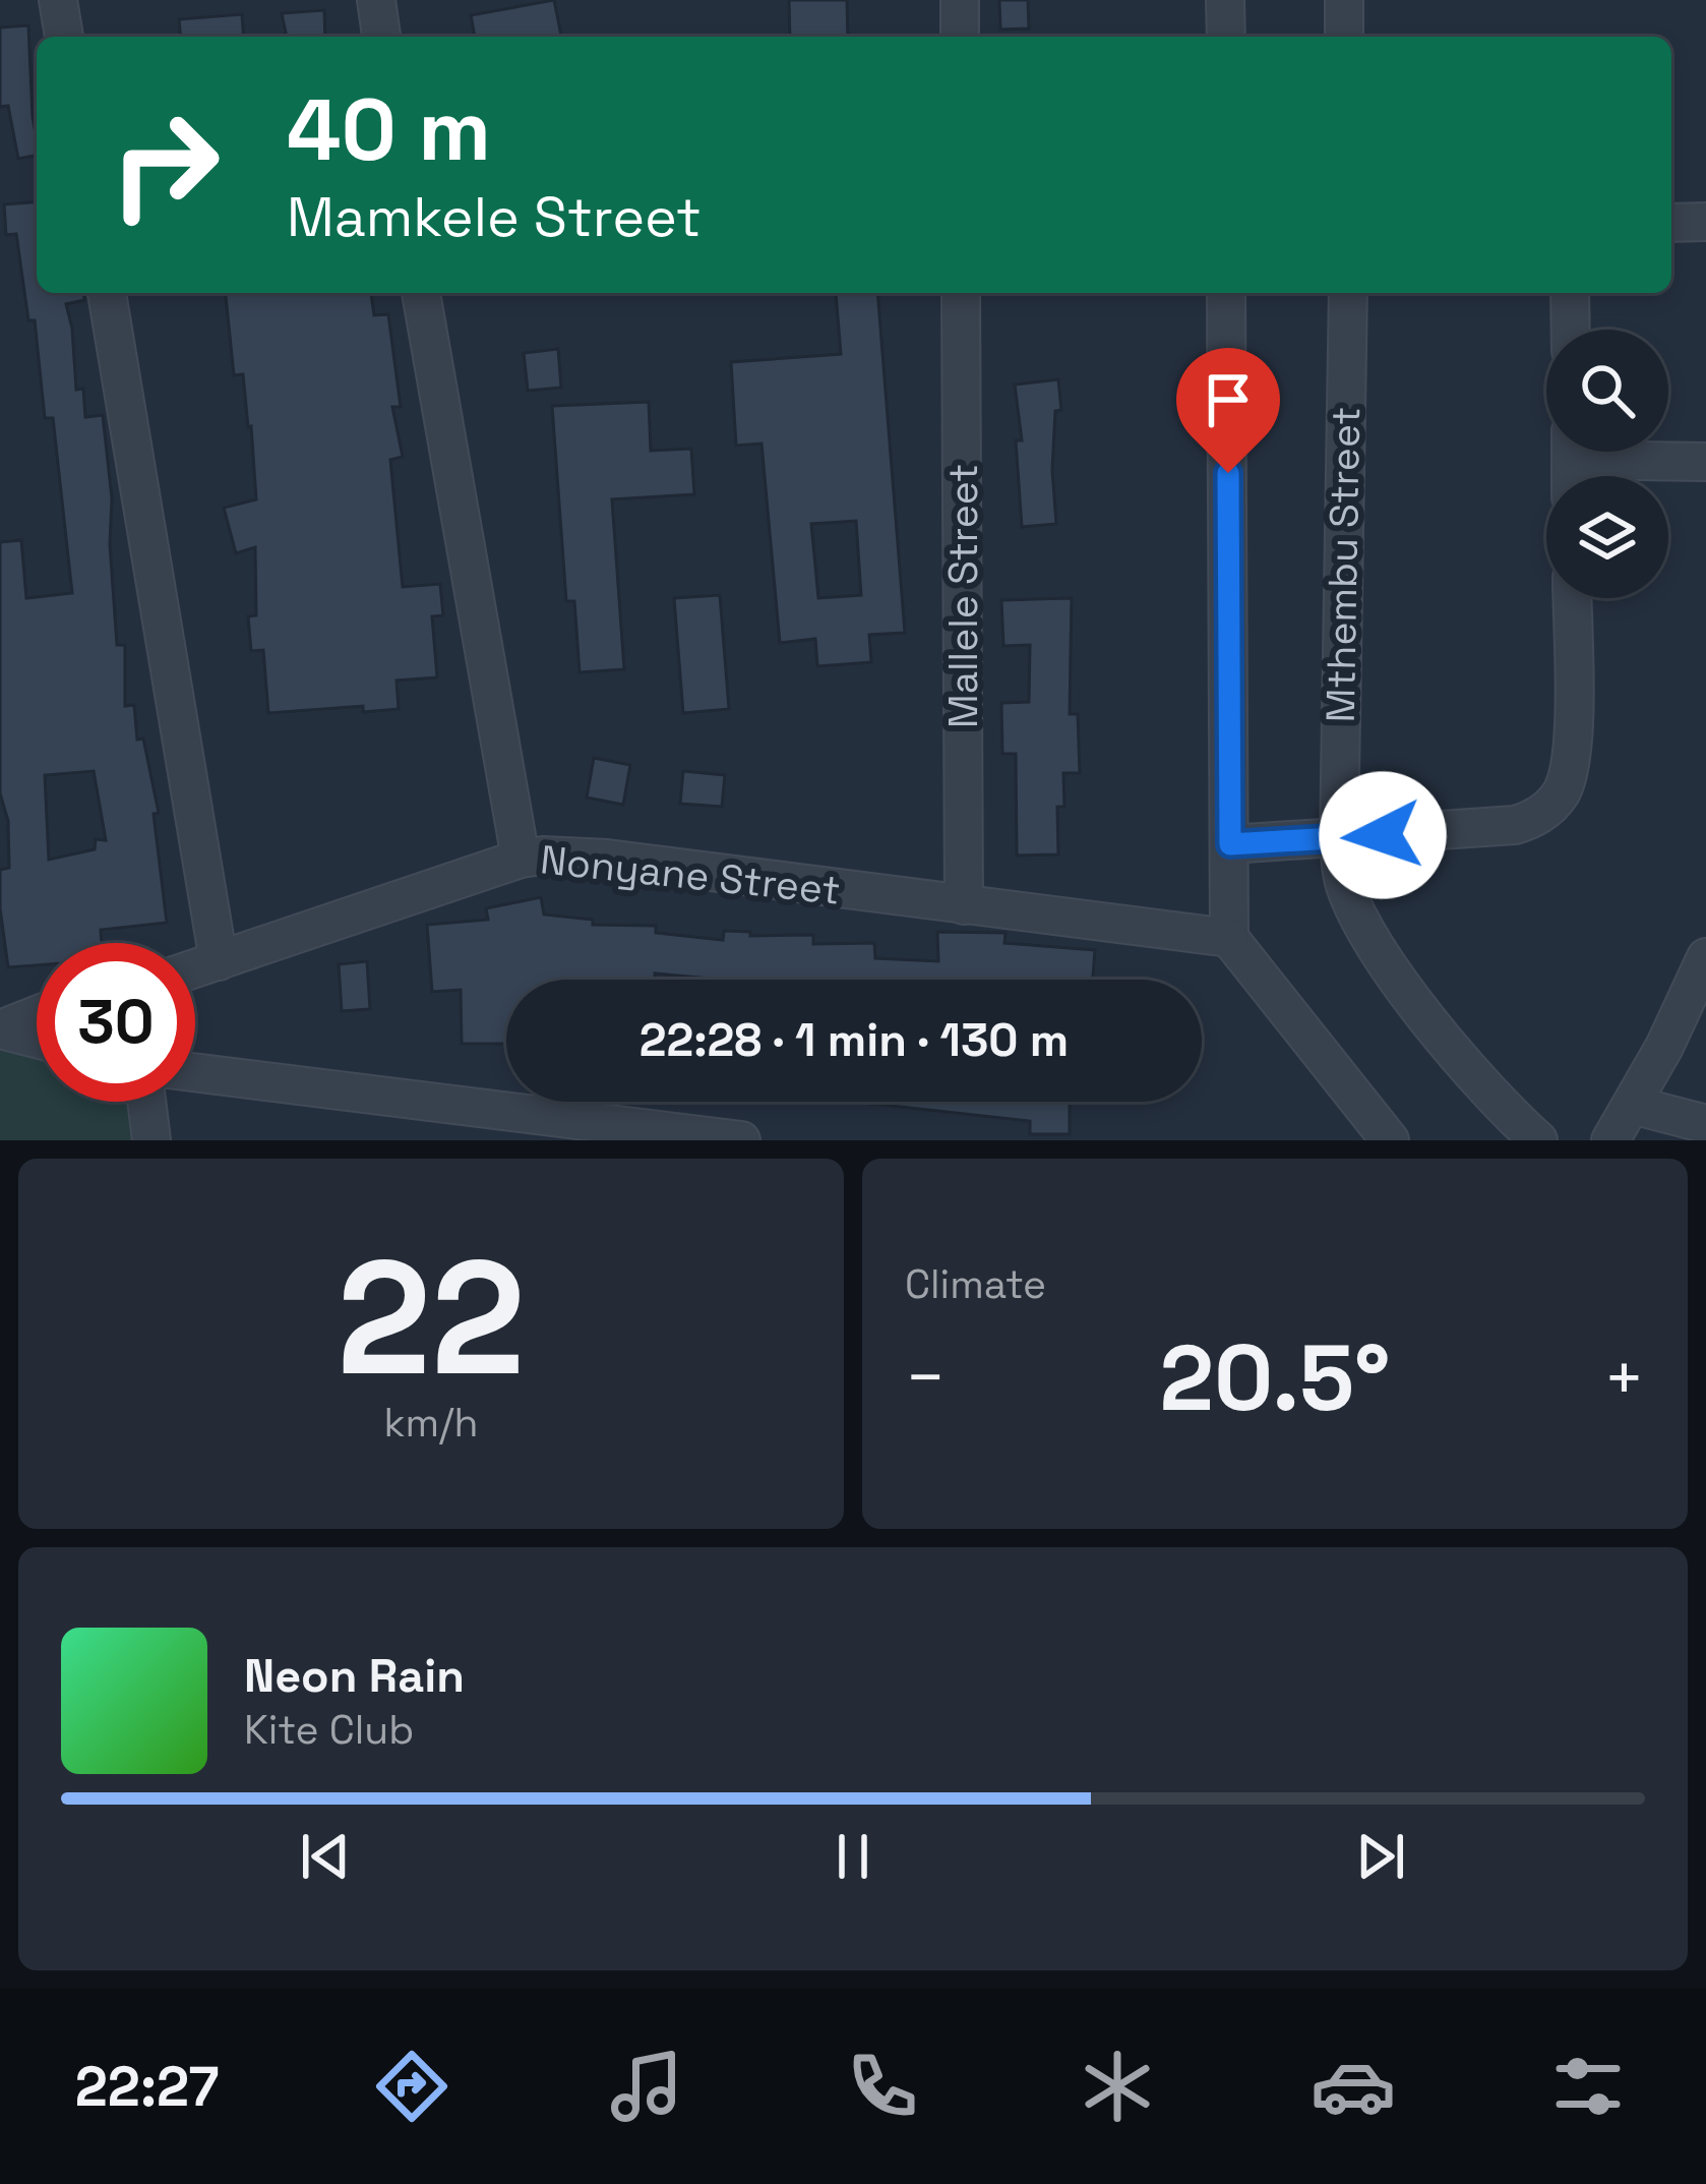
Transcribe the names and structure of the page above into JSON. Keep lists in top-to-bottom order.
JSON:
{
  "streets": {
    "street": ["Mthembu Street", "Mallele Street", "Nonyane Street"]
  },
  "crossings": [
    ["Mallele Street", "Nonyane Street"]
  ],
  "page": {
    "turn": ["40 m", "Mamkele Street"],
    "limit": "30",
    "trip": "22:28 · 1 min · 130 m",
    "tile": [
      ["22", "km/h"],
      "Climate"
    ],
    "heat": ["−", "20.5°", "+"],
    "song": ["Neon Rain", "Kite Club"],
    "tabs": "22:27"
  }
}
